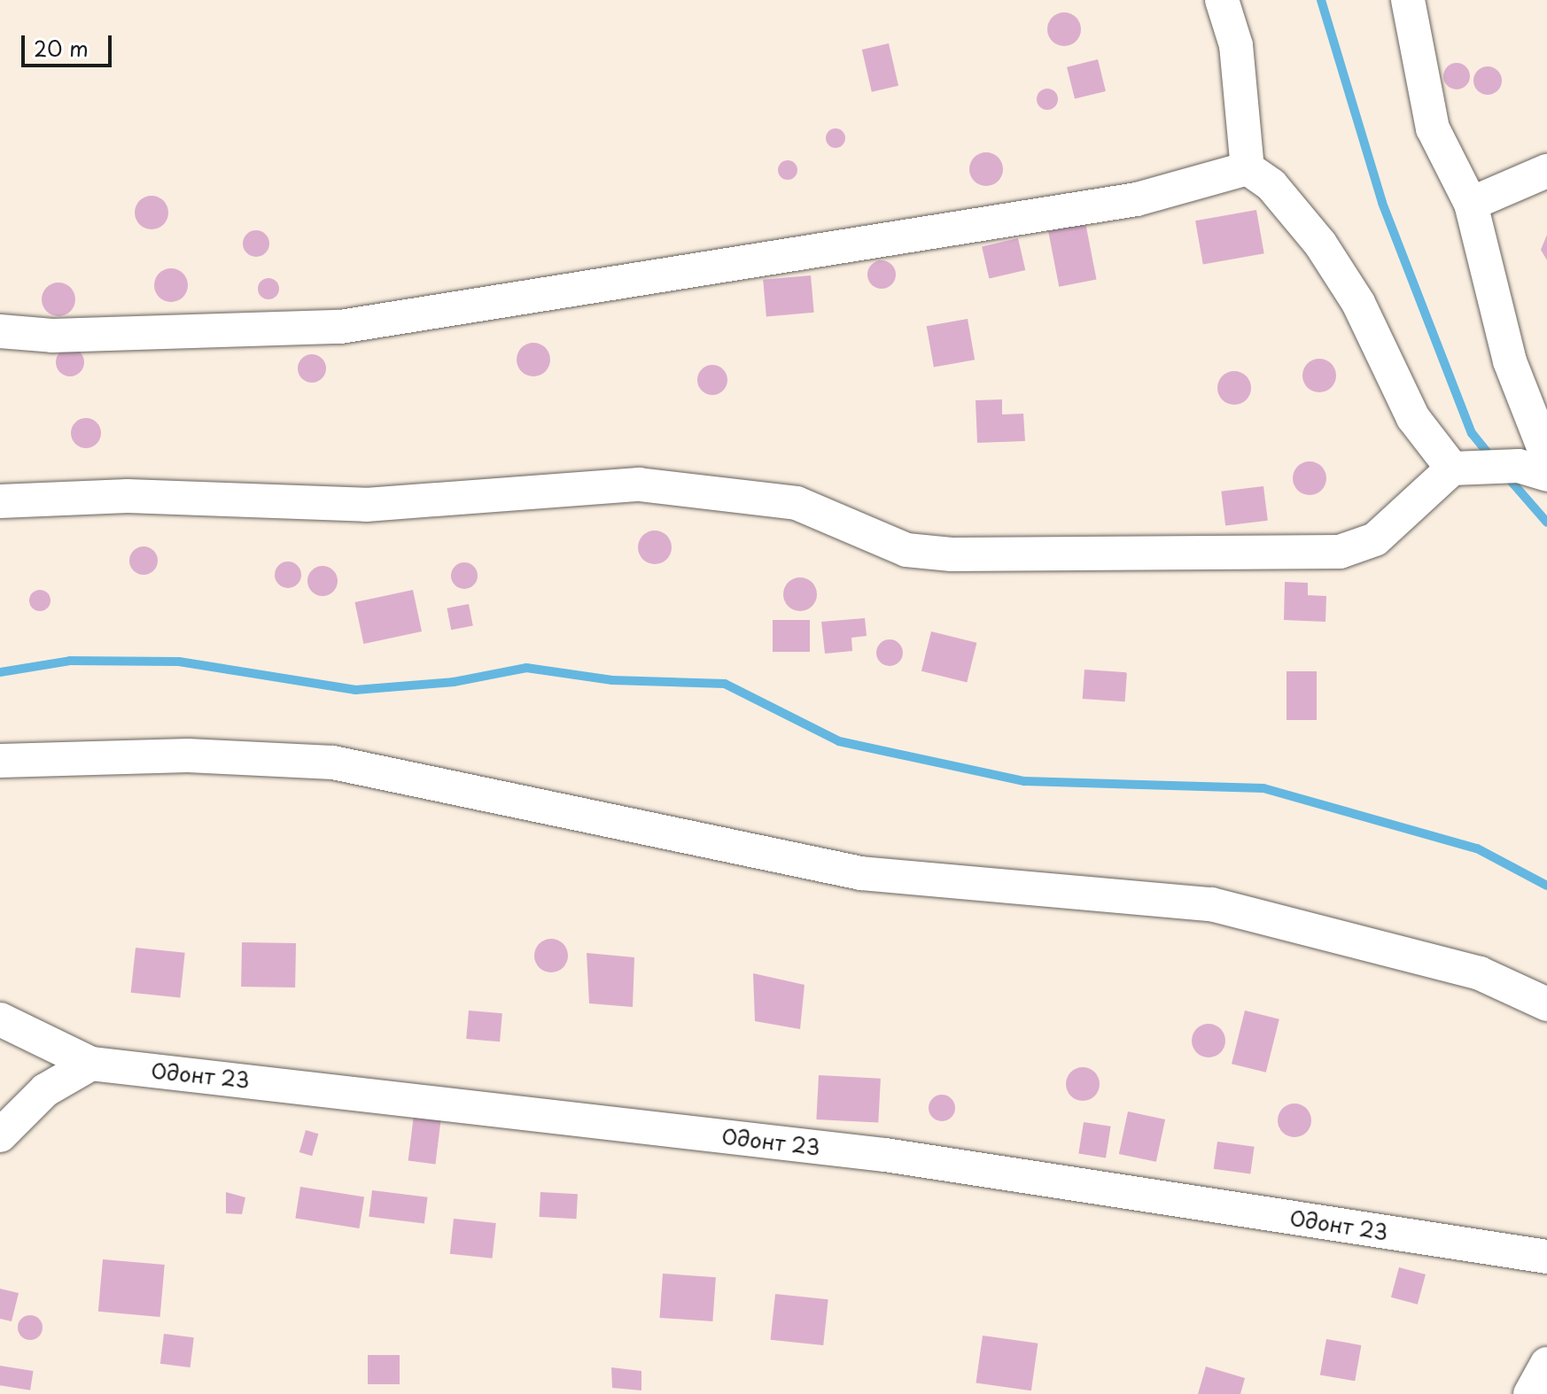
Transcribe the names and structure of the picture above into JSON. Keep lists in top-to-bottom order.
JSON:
{
  "streets": {
    "street": ["Одонт 23"]
  },
  "scale_bar": "20 m"
}
